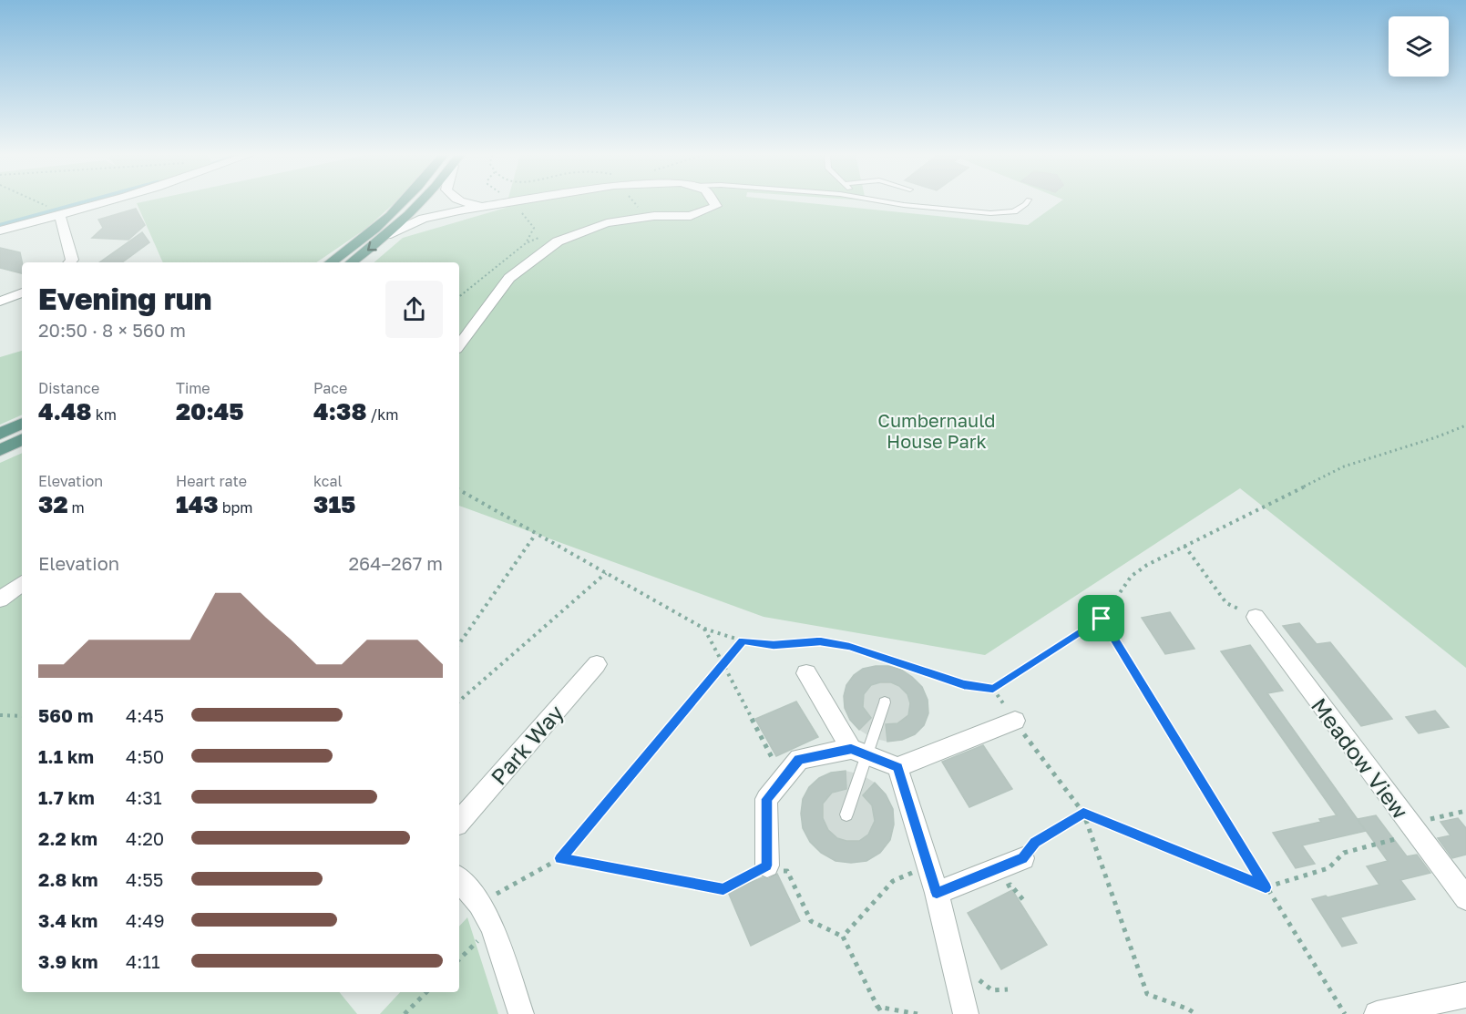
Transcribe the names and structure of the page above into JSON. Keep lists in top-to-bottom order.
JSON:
{
  "streets": {
    "street": ["Park Way", "Meadow View"]
  },
  "parks": ["Cumbernauld House Park"],
  "page": {
    "heading": ["Evening run", "20:50 · 8 × 560 m"],
    "stats": [
      ["Distance", "4.48 km"],
      ["Time", "20:45"],
      ["Pace", "4:38 /km"],
      ["Elevation", "32 m"],
      ["Heart rate", "143 bpm"],
      ["kcal", "315"]
    ],
    "chart": ["Elevation", "264–267 m"],
    "list": [
      {
        "name": "560 m",
        "note": "4:45"
      },
      {
        "name": "1.1 km",
        "note": "4:50"
      },
      {
        "name": "1.7 km",
        "note": "4:31"
      },
      {
        "name": "2.2 km",
        "note": "4:20"
      },
      {
        "name": "2.8 km",
        "note": "4:55"
      },
      {
        "name": "3.4 km",
        "note": "4:49"
      },
      {
        "name": "3.9 km",
        "note": "4:11"
      }
    ]
  }
}
